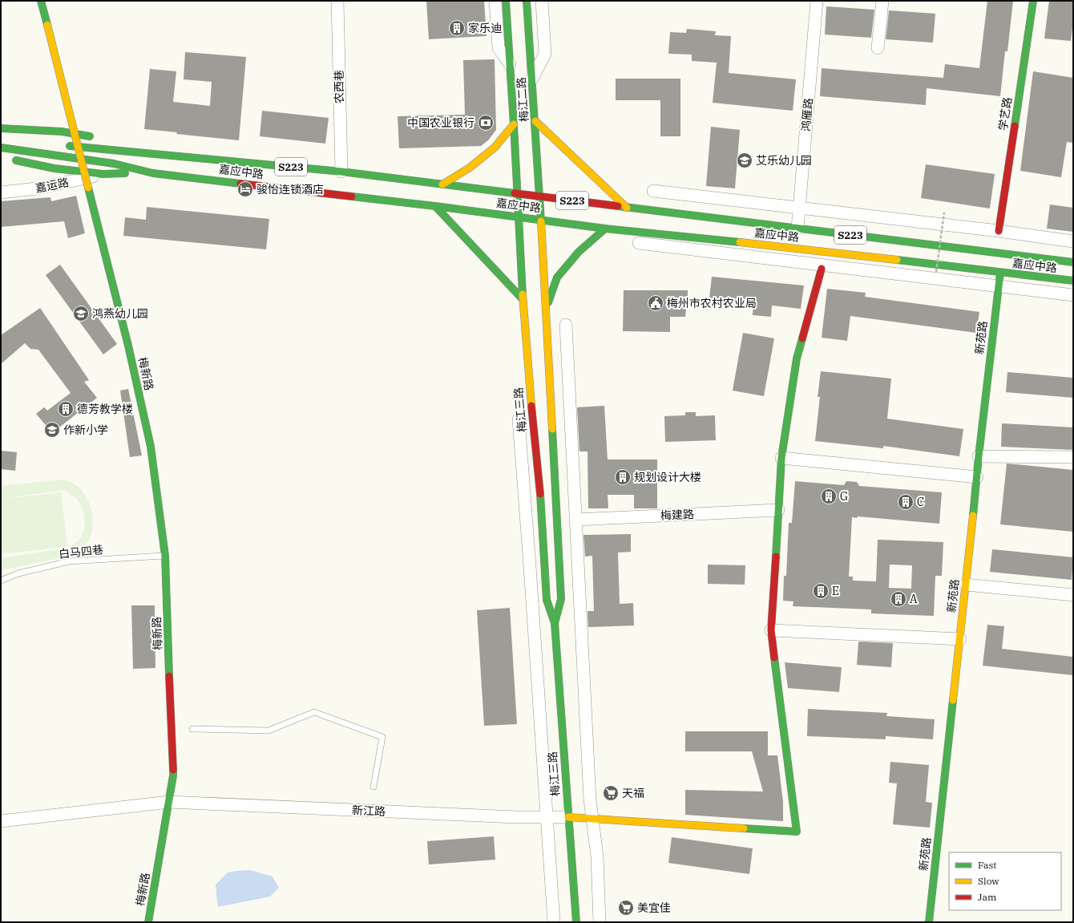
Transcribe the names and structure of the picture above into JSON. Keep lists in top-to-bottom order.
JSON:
{
  "streets": {
    "main road": [
      "梅江二路",
      "学艺路",
      "S223",
      "嘉应中路",
      "新苑路",
      "梅新路",
      "梅江三路"
    ],
    "street": [
      "农西巷",
      "鸿雁路",
      "嘉运路",
      "梅建路",
      "新江路"
    ],
    "lane": ["白马四巷"]
  },
  "crossings": [
    ["农西巷", "嘉应中路"],
    ["梅江二路", "嘉应中路"],
    ["梅江二路", "梅江三路"],
    ["鸿雁路", "嘉应中路"],
    ["嘉应中路", "新苑路"],
    ["嘉应中路", "梅江三路"],
    ["梅新路", "白马四巷"],
    ["梅新路", "新江路"],
    ["梅江三路", "新江路"]
  ],
  "places": {
    "building": [
      "家乐迪",
      "德芳教学楼",
      "规划设计大楼",
      "G",
      "C",
      "E",
      "A"
    ],
    "bank": ["中国农业银行"],
    "school or university": ["艾乐幼儿园", "鸿燕幼儿园", "作新小学"],
    "hotel": ["骏怡连锁酒店"],
    "public building": ["梅州市农村农业局"],
    "supermarket": ["天福", "美宜佳"]
  },
  "legend": ["Fast", "Slow", "Jam"]
}
